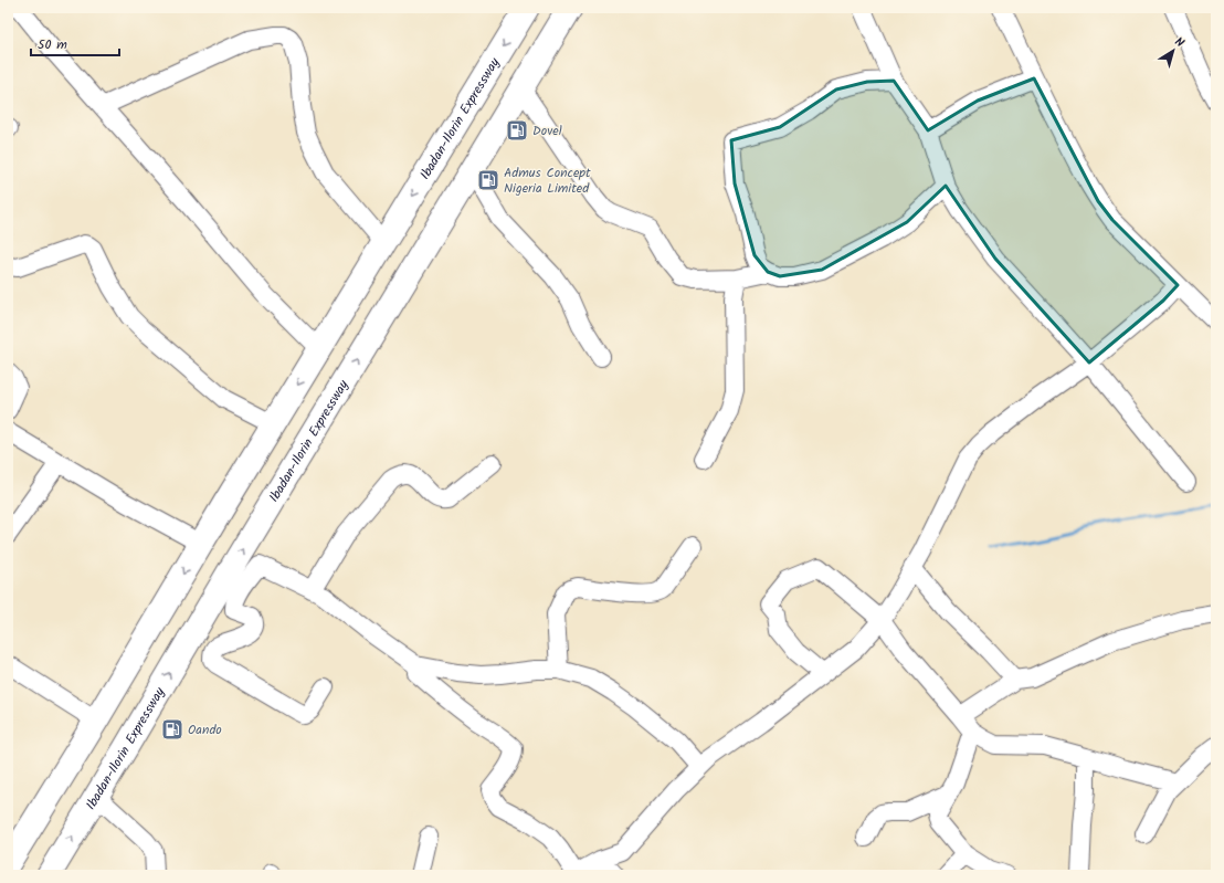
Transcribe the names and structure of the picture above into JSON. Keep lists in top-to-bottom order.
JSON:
{
  "streets": {
    "highway": ["Ibadan-Ilorin Expressway"]
  },
  "places": {
    "fuel station": ["Dovel", "Admus Concept Nigeria Limited", "Oando"]
  },
  "scale_bar": "50 m",
  "north": "top right"
}
